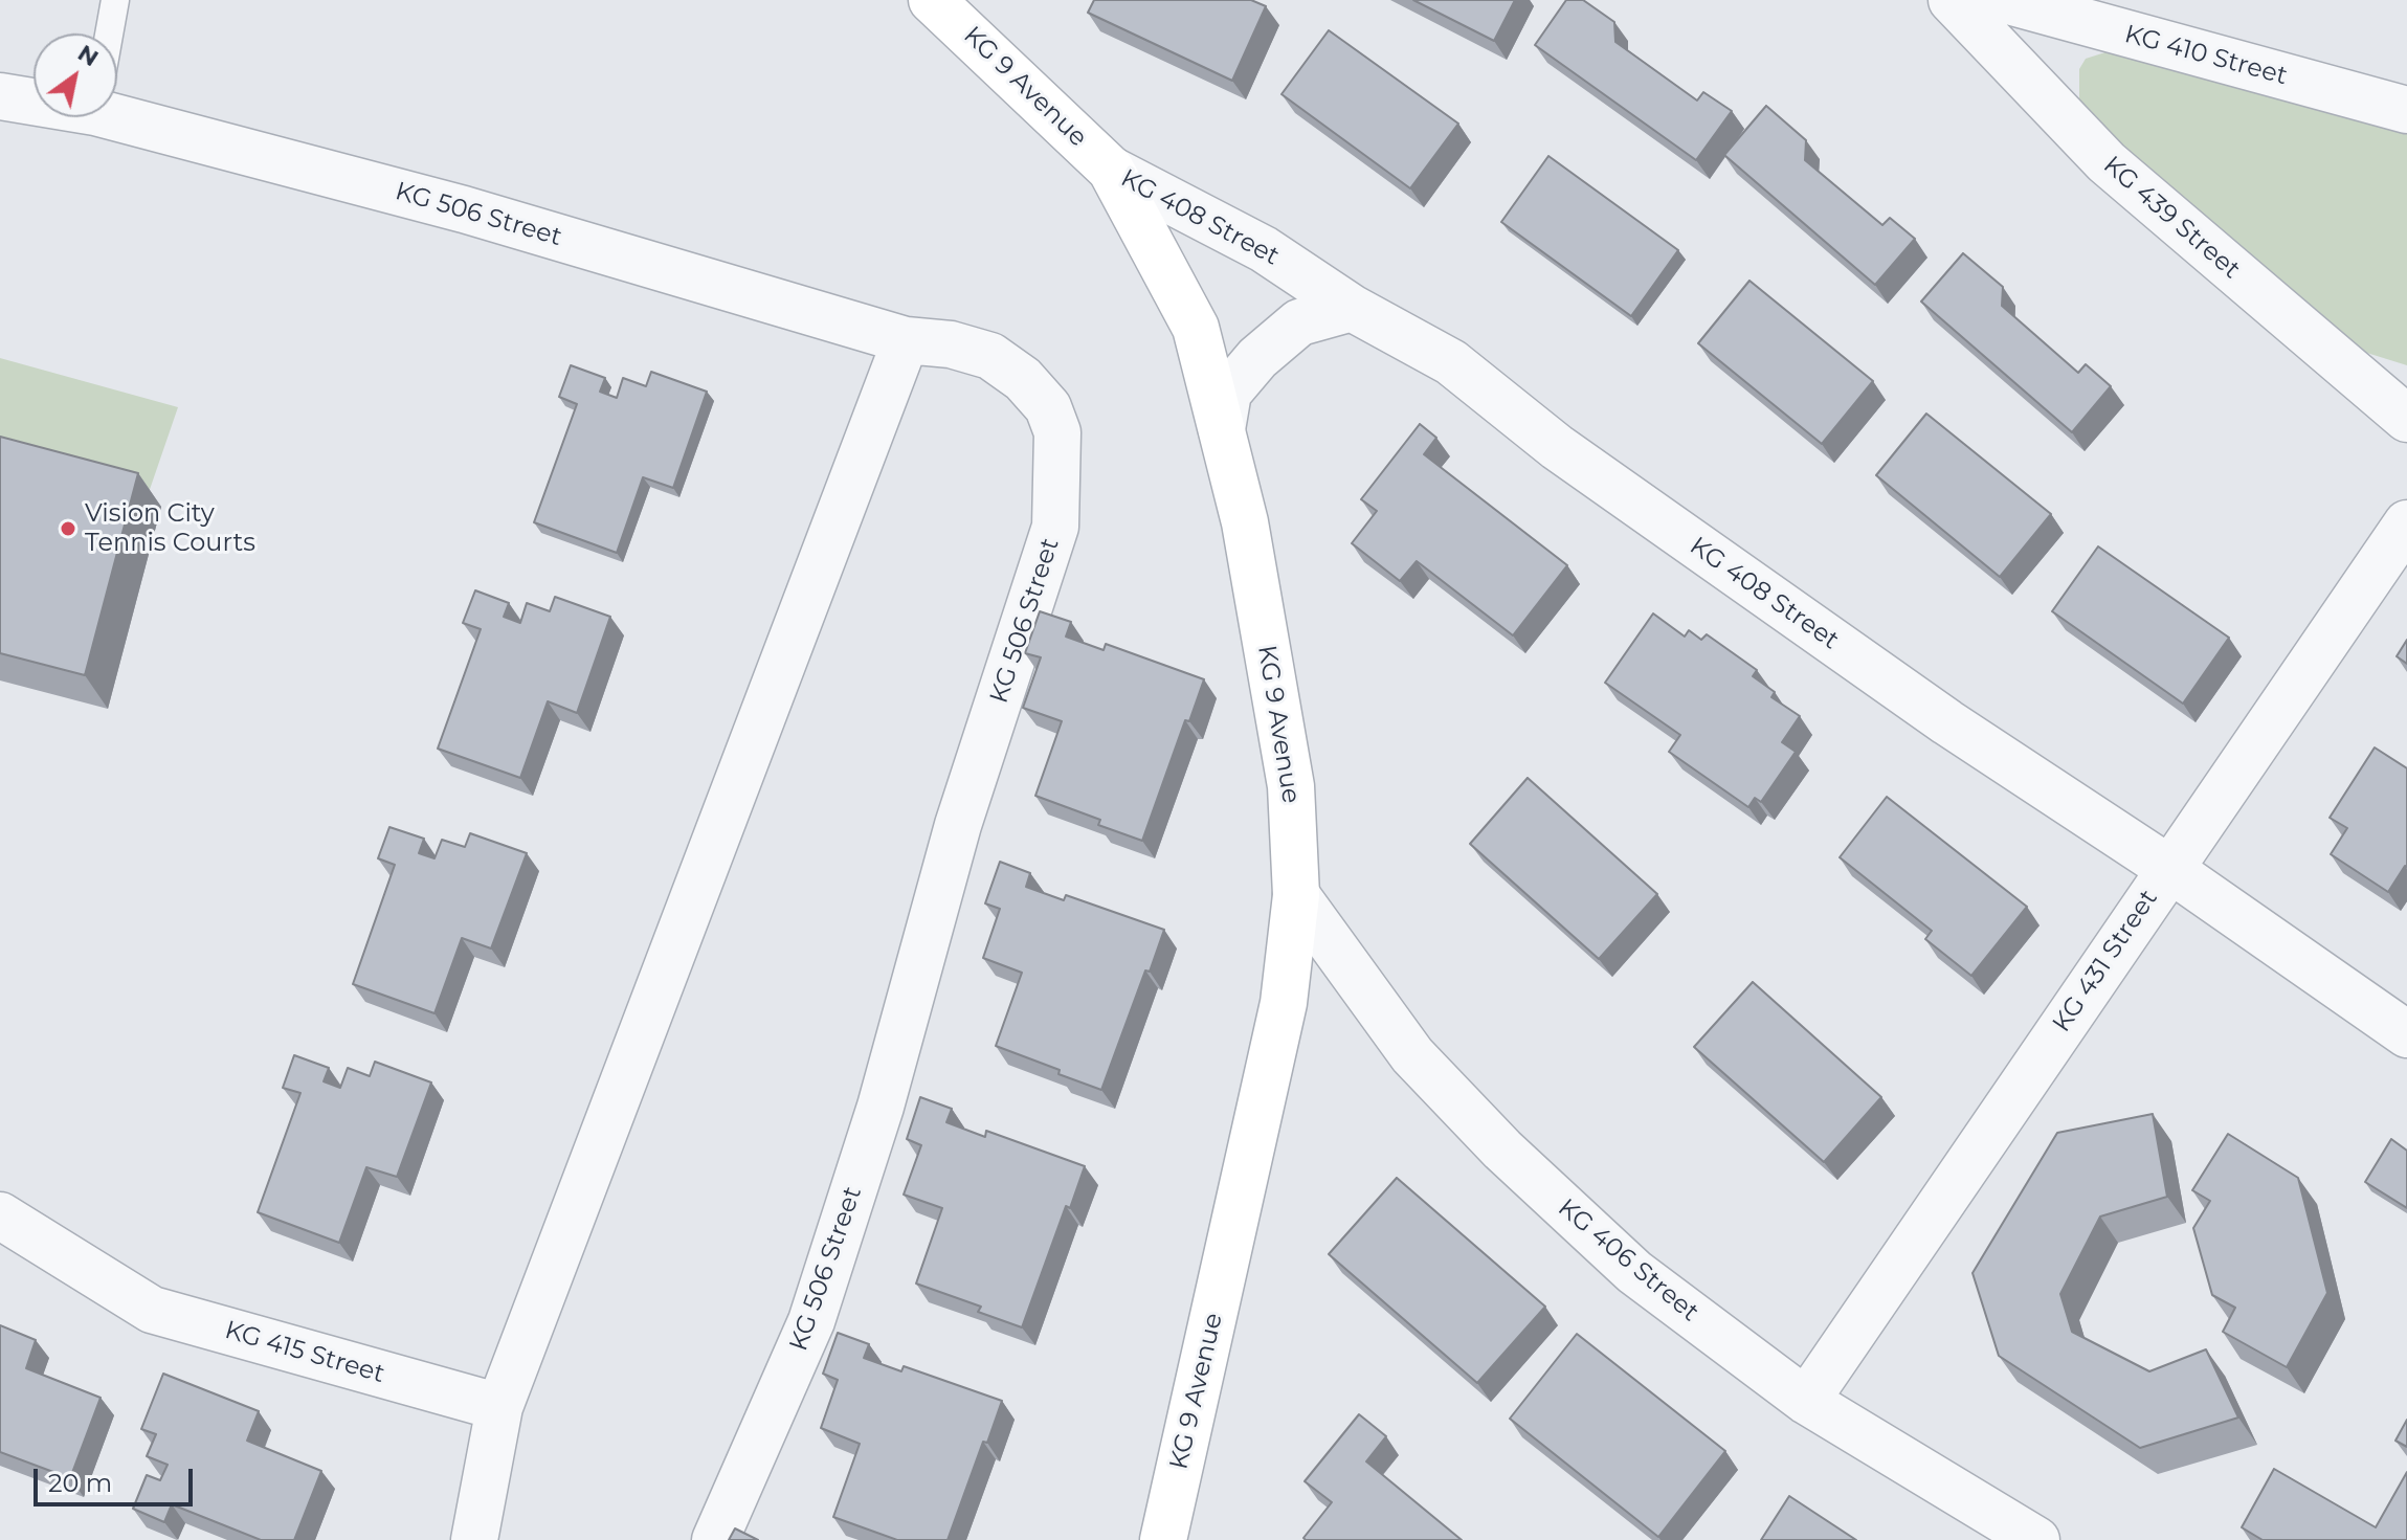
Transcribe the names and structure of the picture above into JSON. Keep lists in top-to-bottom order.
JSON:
{
  "streets": {
    "main road": ["KG 9 Avenue"],
    "street": [
      "KG 410 Street",
      "KG 506 Street",
      "KG 408 Street",
      "KG 439 Street",
      "KG 431 Street",
      "KG 406 Street",
      "KG 415 Street"
    ]
  },
  "crossings": [
    ["KG 9 Avenue", "KG 408 Street"],
    ["KG 9 Avenue", "KG 406 Street"],
    ["KG 408 Street", "KG 431 Street"],
    ["KG 431 Street", "KG 406 Street"]
  ],
  "places": ["Vision City Tennis Courts"],
  "scale_bar": "20 m",
  "north": "top right"
}
